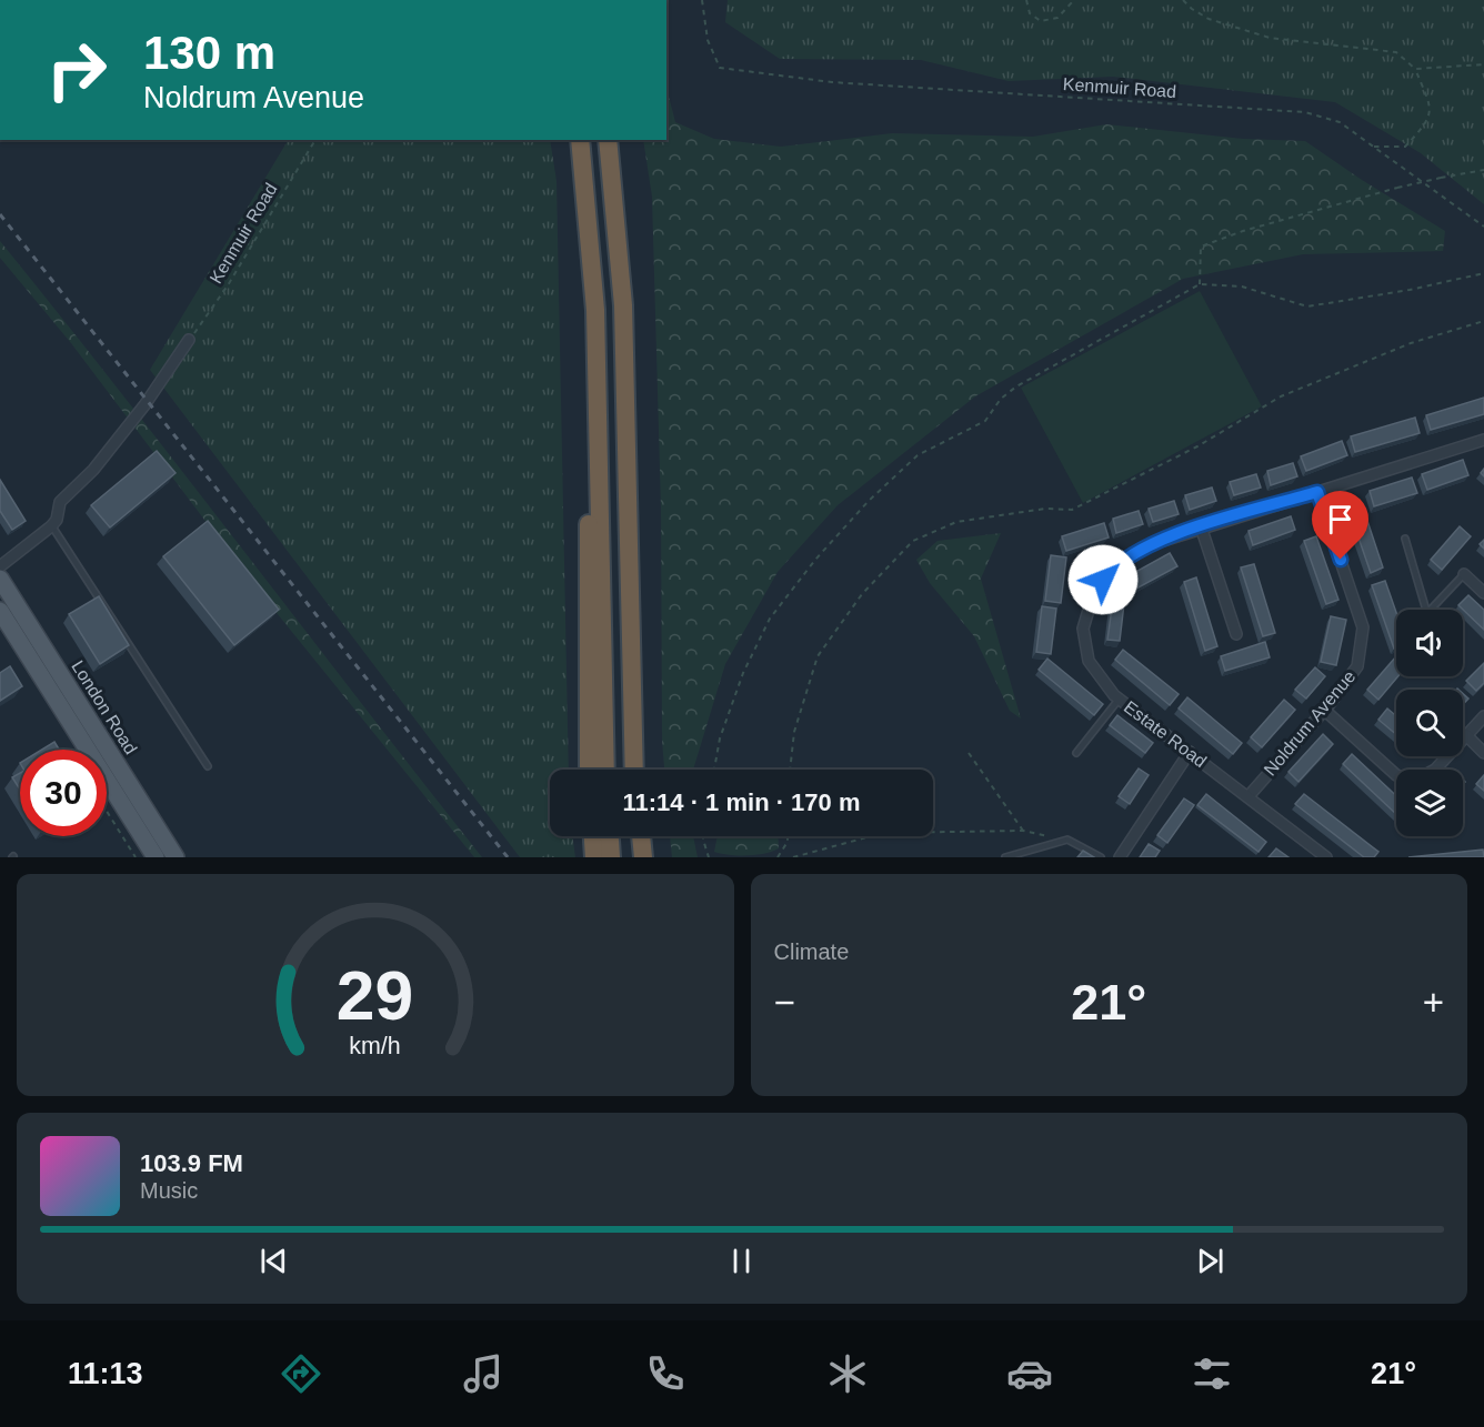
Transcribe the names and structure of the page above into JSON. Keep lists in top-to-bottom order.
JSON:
{
  "streets": {
    "main road": ["London Road"],
    "street": ["Noldrum Avenue", "Estate Road"],
    "path": ["Kenmuir Road"]
  },
  "crossings": [
    ["Noldrum Avenue", "Estate Road"]
  ],
  "page": {
    "turn": ["130 m", "Noldrum Avenue"],
    "limit": "30",
    "trip": "11:14 · 1 min · 170 m",
    "tile": "Climate",
    "heat": ["−", "21°", "+"],
    "song": ["103.9 FM", "Music"],
    "tabs": ["11:13", "21°"],
    "gauge": ["29", "km/h"]
  }
}
